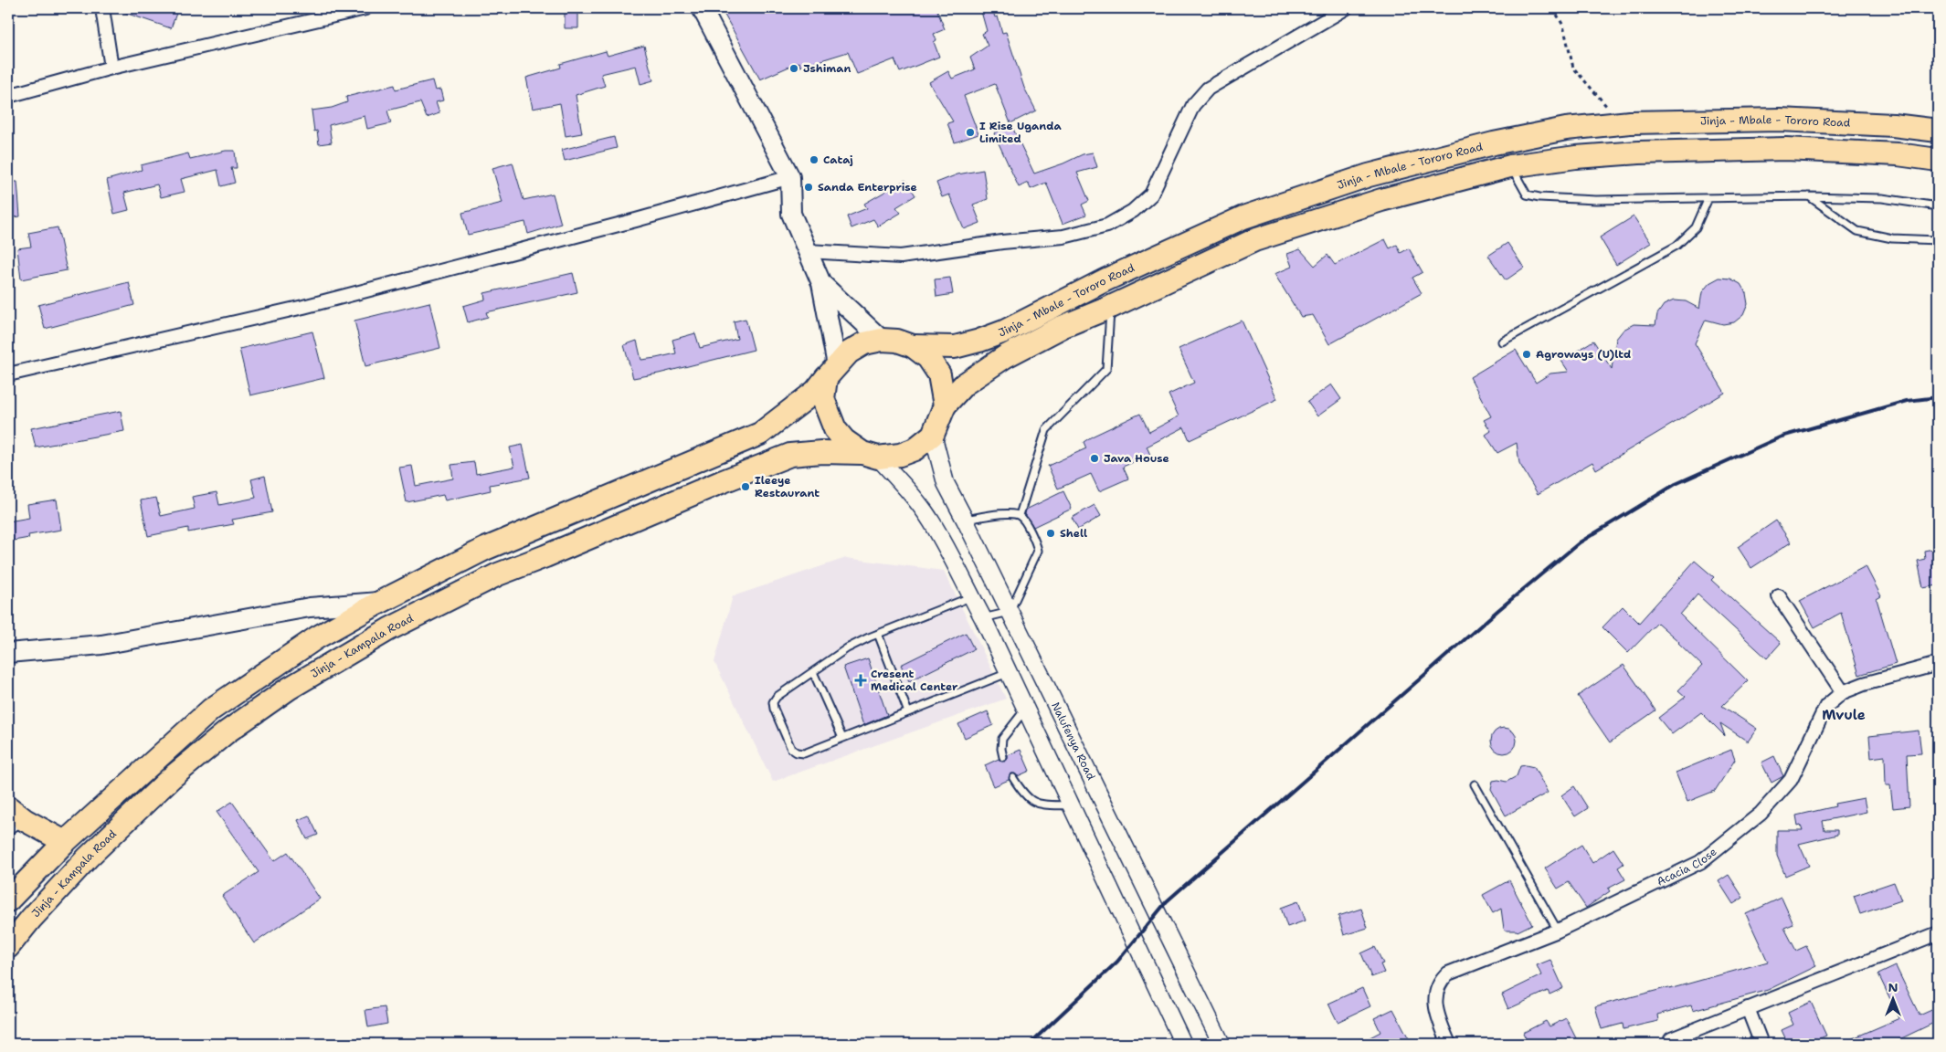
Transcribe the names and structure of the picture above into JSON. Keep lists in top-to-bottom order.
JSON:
{
  "streets": {
    "highway": ["Jinja - Mbale - Tororo Road", "Jinja - Kampala Road"],
    "street": ["Nalufenya Road", "Acacia Close"]
  },
  "crossings": [
    ["Jinja - Mbale - Tororo Road", "Jinja - Kampala Road"],
    ["Jinja - Mbale - Tororo Road", "Nalufenya Road"],
    ["Jinja - Kampala Road", "Nalufenya Road"]
  ],
  "districts": ["Mvule"],
  "places": {
    "other": [
      "Jshiman",
      "I Rise Uganda Limited",
      "Cataj",
      "Sanda Enterprise",
      "Agroways (U)ltd",
      "Java House",
      "Ileeye Restaurant",
      "Shell"
    ],
    "health": ["Cresent Medical Center"]
  },
  "north": "top"
}
